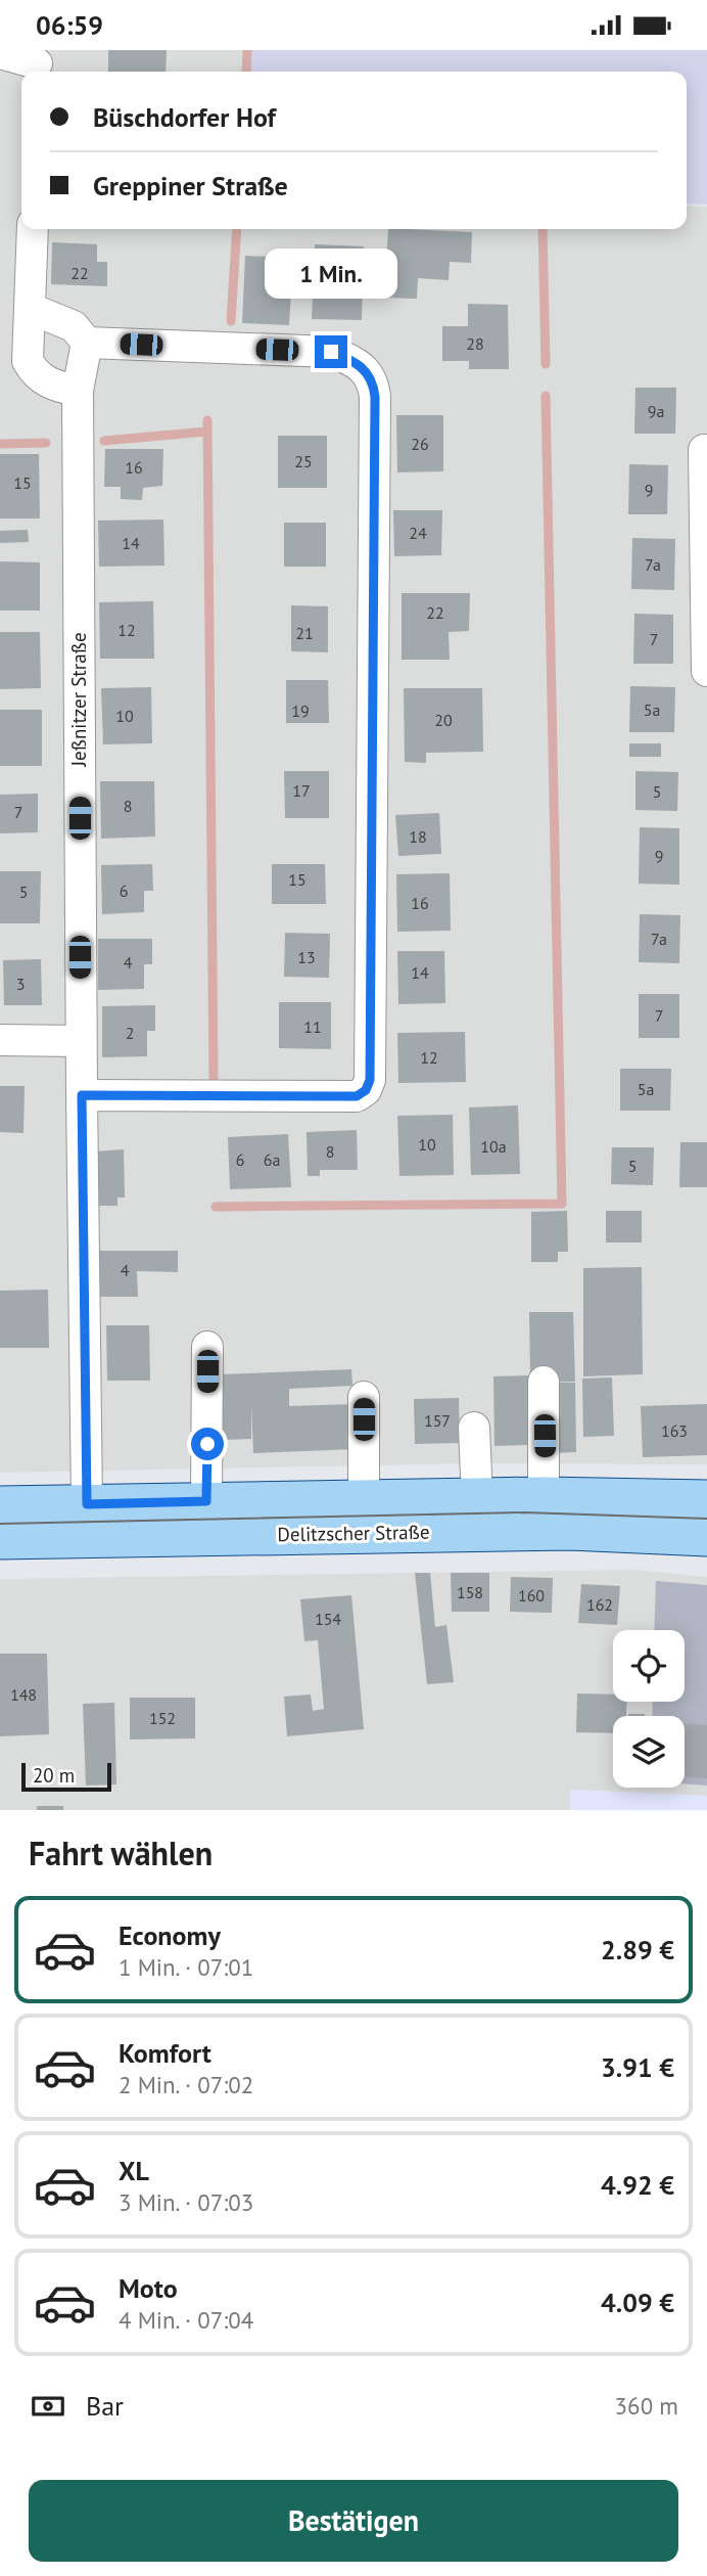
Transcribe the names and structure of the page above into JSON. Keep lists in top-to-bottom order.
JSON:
{
  "streets": {
    "main road": ["Delitzscher Straße"],
    "street": ["Jeßnitzer Straße"]
  },
  "crossings": [
    ["Jeßnitzer Straße", "Delitzscher Straße"]
  ],
  "house_numbers": [
    "22",
    "28",
    "9a",
    "26",
    "25",
    "16",
    "15",
    "9",
    "24",
    "14",
    "7a",
    "22",
    "12",
    "21",
    "7",
    "5a",
    "19",
    "10",
    "20",
    "17",
    "5",
    "8",
    "7",
    "18",
    "9",
    "15",
    "6",
    "5",
    "16",
    "7a",
    "13",
    "4",
    "14",
    "3",
    "7",
    "11",
    "2",
    "12",
    "5a",
    "10",
    "10a",
    "8",
    "6",
    "6a",
    "5",
    "4",
    "157",
    "163",
    "158",
    "160",
    "162",
    "154",
    "148",
    "152"
  ],
  "scale_bar": "20 m",
  "page": {
    "status": "06:59",
    "banner": ["Büschdorfer Hof", "Greppiner Straße"],
    "bubble": "1 Min.",
    "scale": "20 m",
    "heading": "Fahrt wählen",
    "list": [
      {
        "name": "Economy",
        "note": "1 Min. · 07:01",
        "value": "2.89 €"
      },
      {
        "name": "Komfort",
        "note": "2 Min. · 07:02",
        "value": "3.91 €"
      },
      {
        "name": "XL",
        "note": "3 Min. · 07:03",
        "value": "4.92 €"
      },
      {
        "name": "Moto",
        "note": "4 Min. · 07:04",
        "value": "4.09 €"
      }
    ],
    "pay": ["Bar", "360 m"],
    "buttons": "Bestätigen"
  }
}
